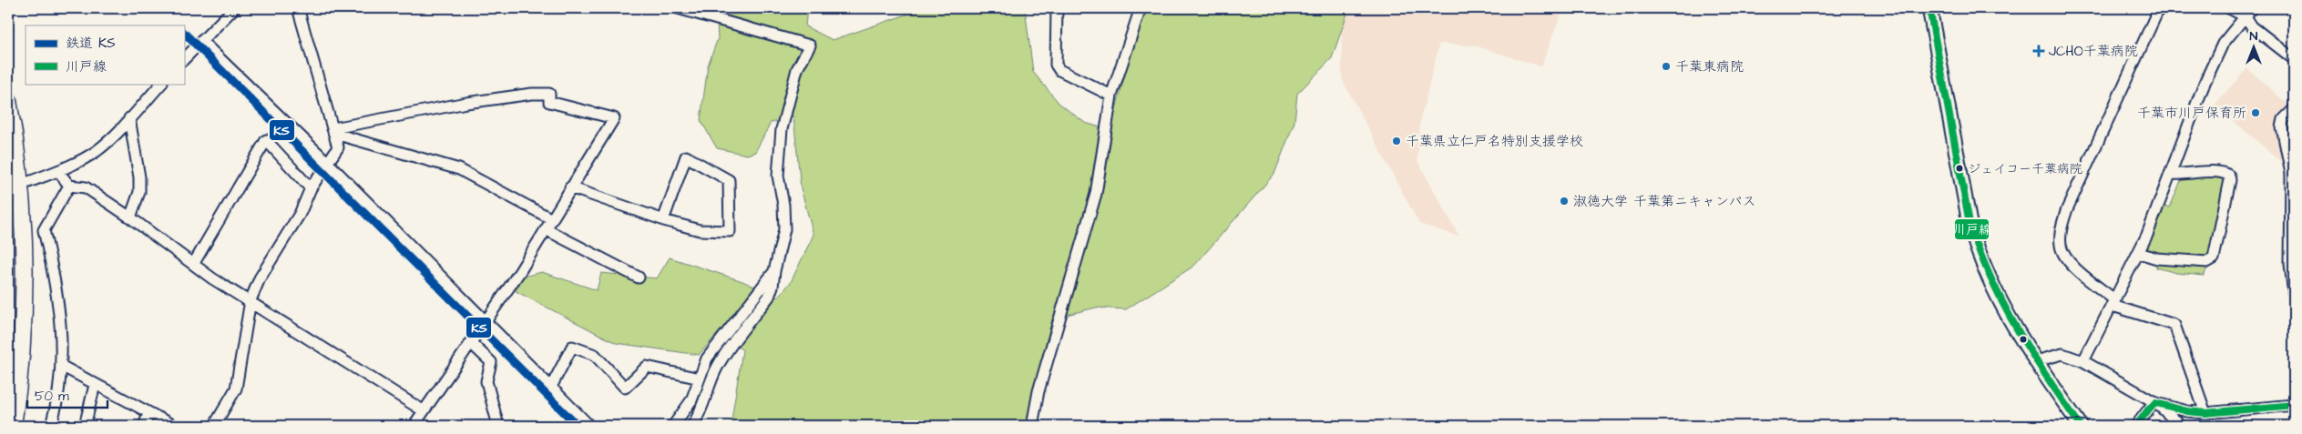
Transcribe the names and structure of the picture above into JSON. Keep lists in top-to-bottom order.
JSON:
{
  "places": {
    "health": ["JCHO千葉病院"],
    "other": [
      "千葉東病院",
      "千葉市川戸保育所",
      "千葉県立仁戸名特別支援学校",
      "ジェイコー千葉病院",
      "淑徳大学 千葉第ニキャンパス"
    ]
  },
  "lines": ["transit line 川戸線", "rail line KS"],
  "legend": ["鉄道 KS", "川戸線"],
  "scale_bar": "50 m",
  "north": "top"
}
